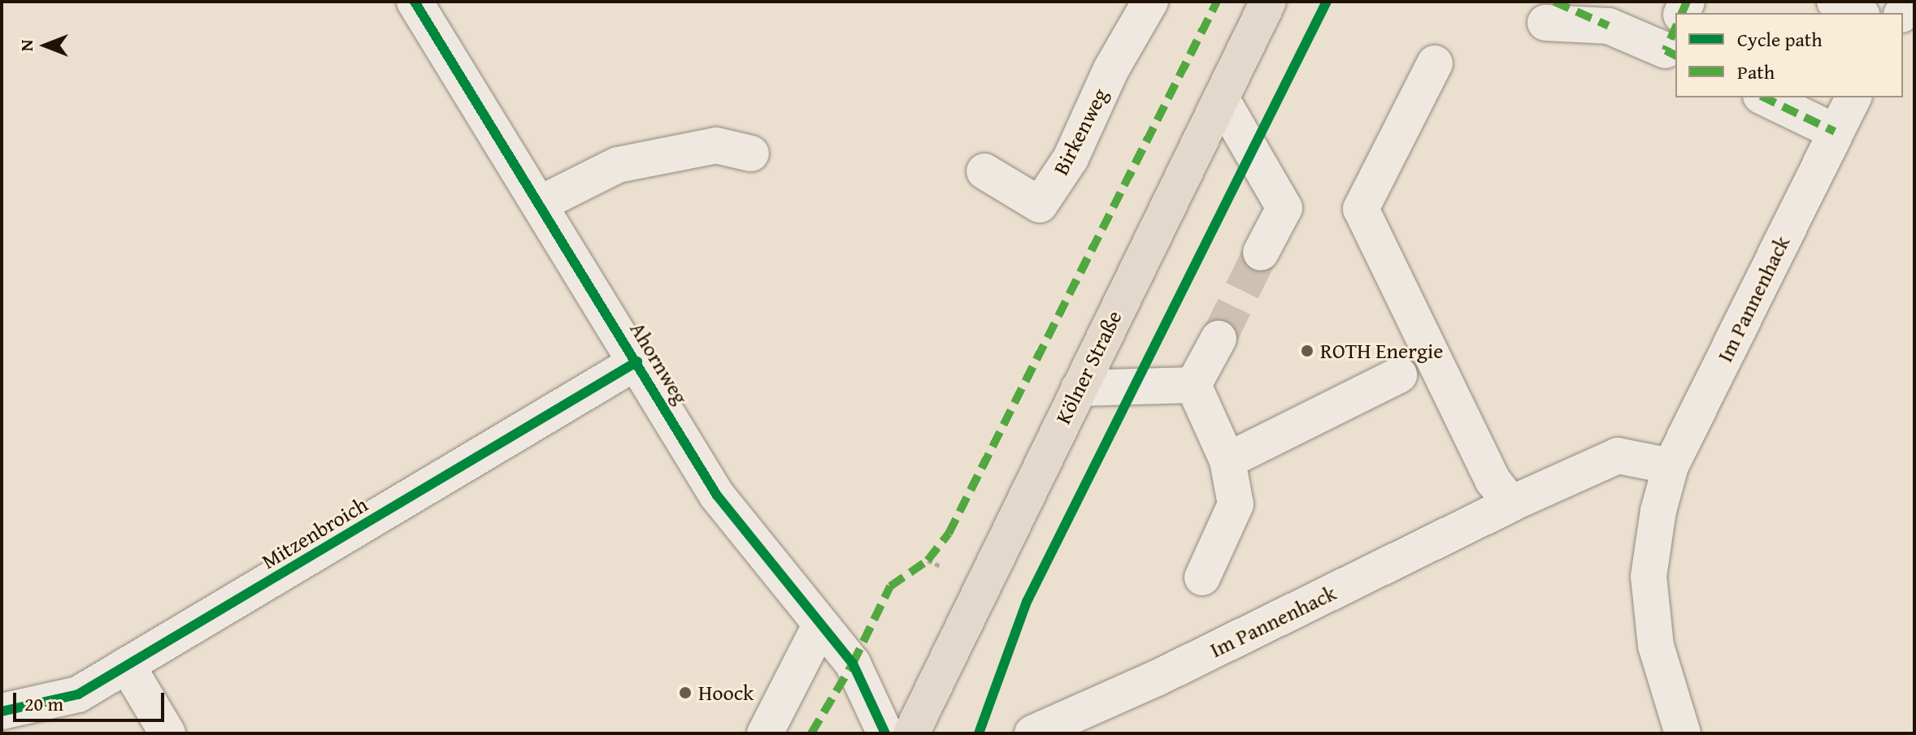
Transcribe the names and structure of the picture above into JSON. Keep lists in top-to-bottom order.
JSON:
{
  "streets": {
    "main road": ["Kölner Straße"],
    "street": [
      "Birkenweg",
      "Im Pannenhack",
      "Ahornweg",
      "Mitzenbroich"
    ]
  },
  "crossings": [
    ["Ahornweg", "Mitzenbroich"]
  ],
  "places": ["ROTH Energie", "Hoock"],
  "legend": ["Cycle path", "Path"],
  "scale_bar": "20 m",
  "north": "left"
}
